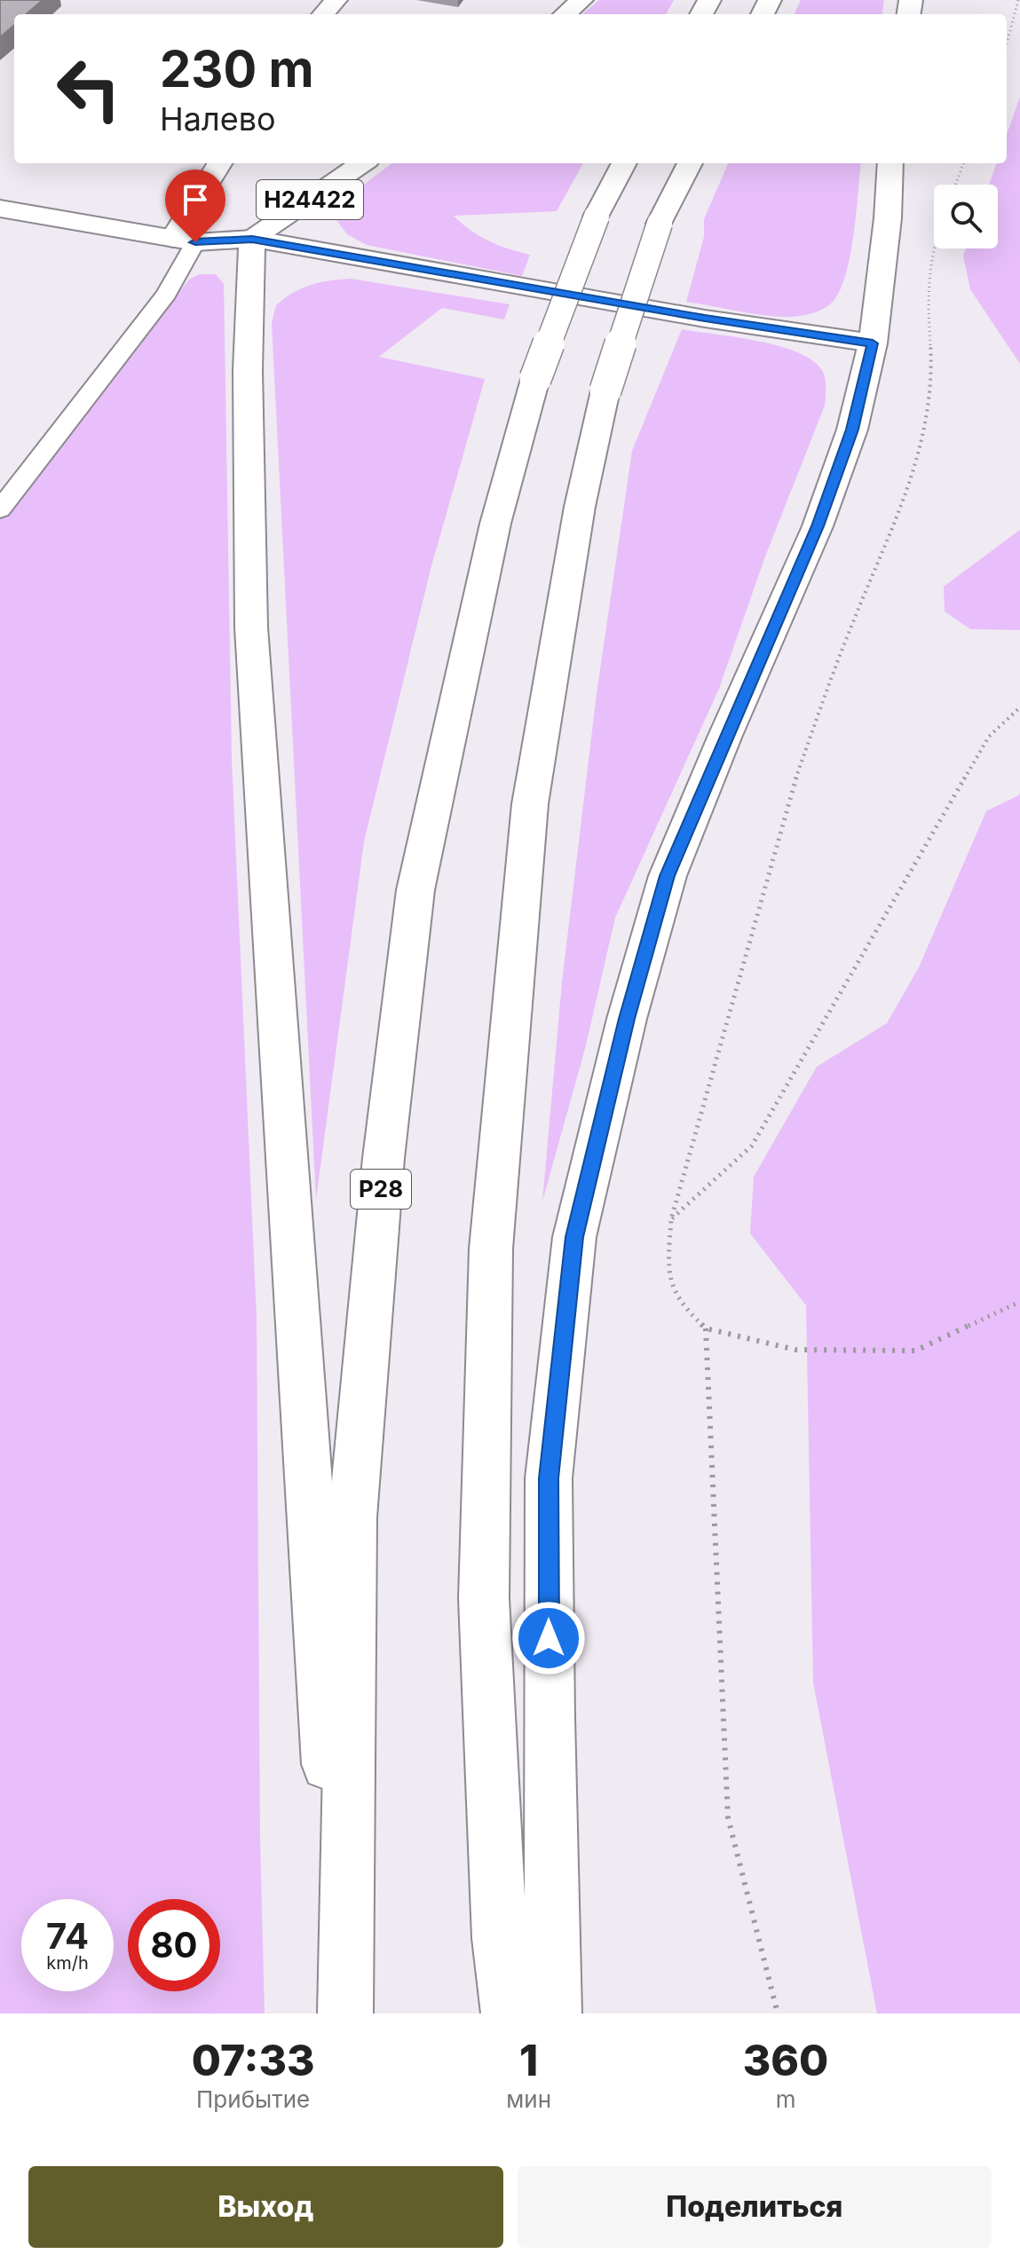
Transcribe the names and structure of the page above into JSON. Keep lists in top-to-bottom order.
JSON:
{
  "streets": {
    "main road": ["Н24422", "Р28"]
  },
  "crossings": [
    ["Н24422", "Р28"]
  ],
  "page": {
    "turn": ["230 m", "Налево"],
    "speed": "74 km/h",
    "limit": "80",
    "eta": [
      "07:33",
      "Прибытие",
      "1",
      "мин",
      "360",
      "m"
    ],
    "buttons": ["Выход", "Поделиться"]
  }
}
